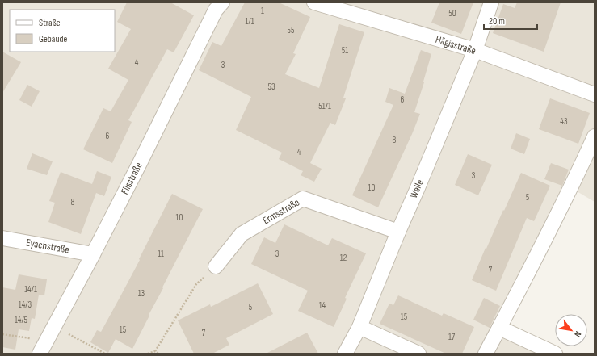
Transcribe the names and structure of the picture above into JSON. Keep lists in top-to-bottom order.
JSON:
{
  "streets": {
    "street": [
      "Hägisstraße",
      "Filsstraße",
      "Welle",
      "Ermsstraße",
      "Eyachstraße"
    ]
  },
  "crossings": [
    ["Hägisstraße", "Welle"],
    ["Filsstraße", "Eyachstraße"],
    ["Welle", "Ermsstraße"]
  ],
  "house_numbers": [
    "1",
    "50",
    "1/1",
    "55",
    "51",
    "4",
    "3",
    "53",
    "6",
    "51/1",
    "43",
    "6",
    "8",
    "4",
    "3",
    "10",
    "5",
    "8",
    "10",
    "11",
    "3",
    "12",
    "7",
    "14/1",
    "13",
    "14/3",
    "14",
    "5",
    "15",
    "14/5",
    "15",
    "7",
    "17"
  ],
  "legend": ["Straße", "Gebäude"],
  "scale_bar": "20 m",
  "north": "bottom right"
}
